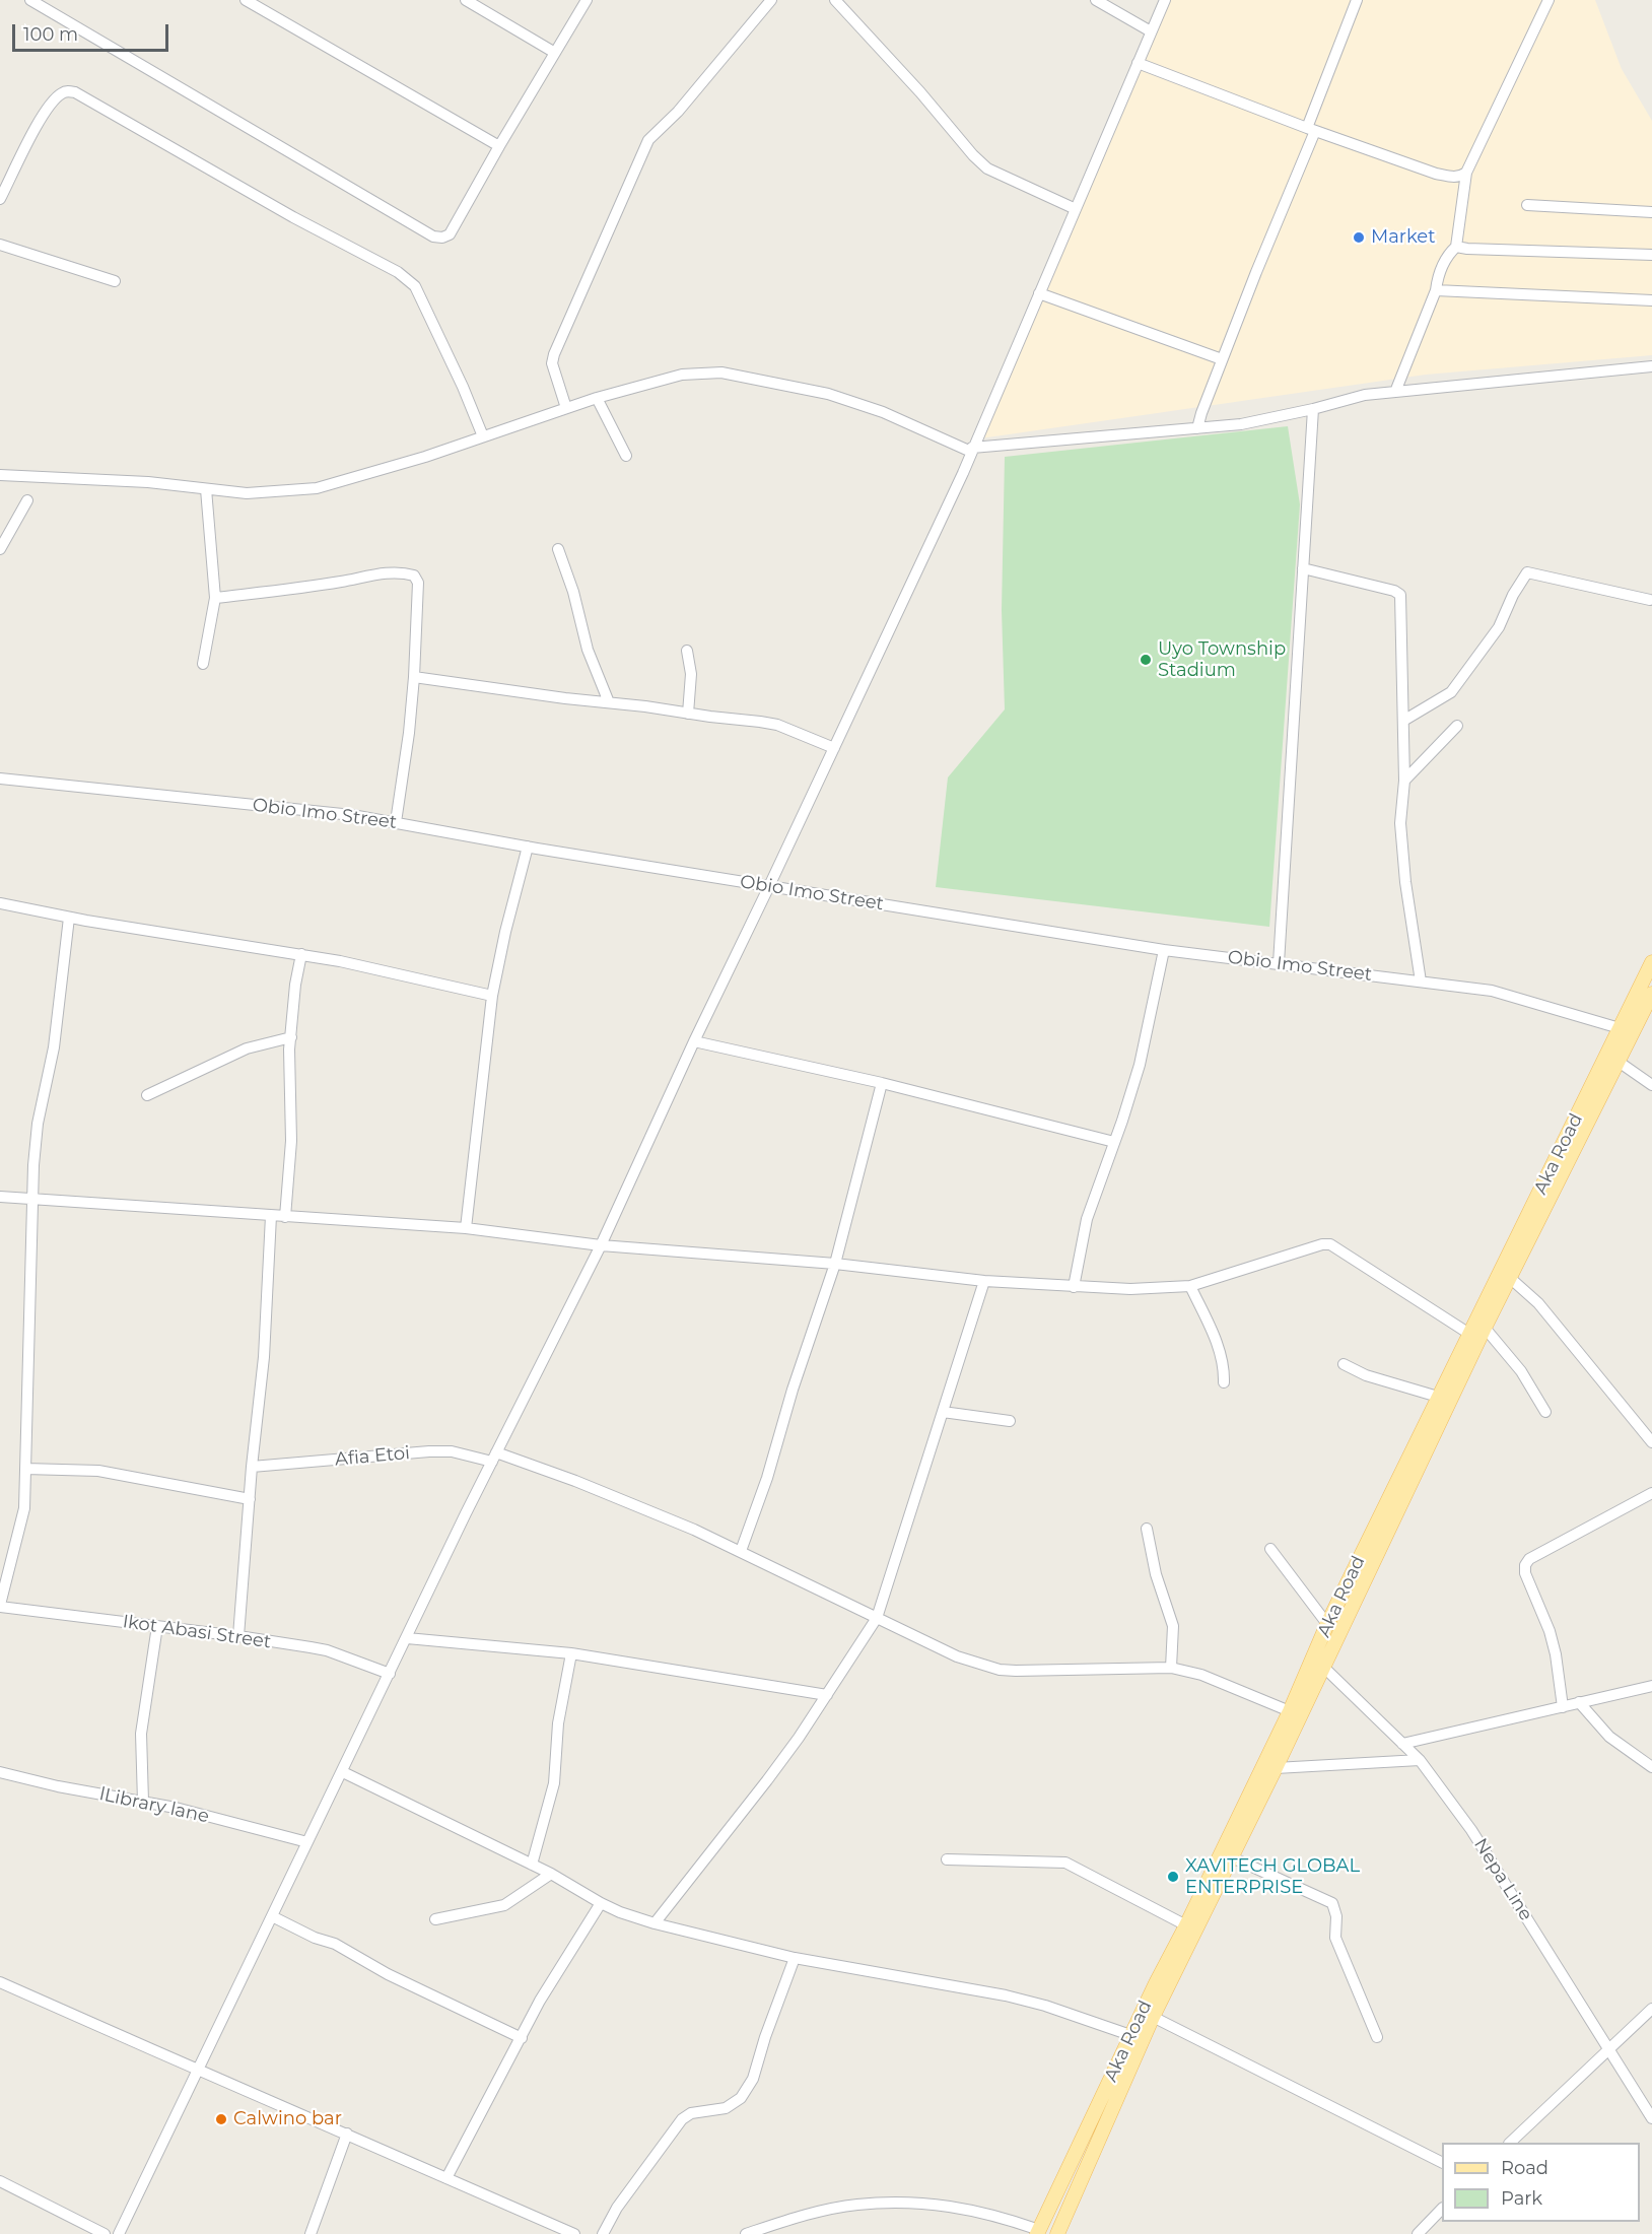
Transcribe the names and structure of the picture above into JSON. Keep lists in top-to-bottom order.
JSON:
{
  "streets": {
    "main road": ["Aka Road"],
    "street": [
      "Obio Imo Street",
      "Afia Etoi",
      "Ikot Abasi Street",
      "lLibrary lane",
      "Nepa Line"
    ]
  },
  "crossings": [
    ["Obio Imo Street", "Aka Road"],
    ["Aka Road", "Afia Etoi"],
    ["Aka Road", "Nepa Line"]
  ],
  "places": [
    "Market",
    "Uyo Township Stadium",
    "XAVITECH GLOBAL ENTERPRISE",
    "Calwino bar"
  ],
  "legend": ["Road", "Park"],
  "scale_bar": "100 m"
}
